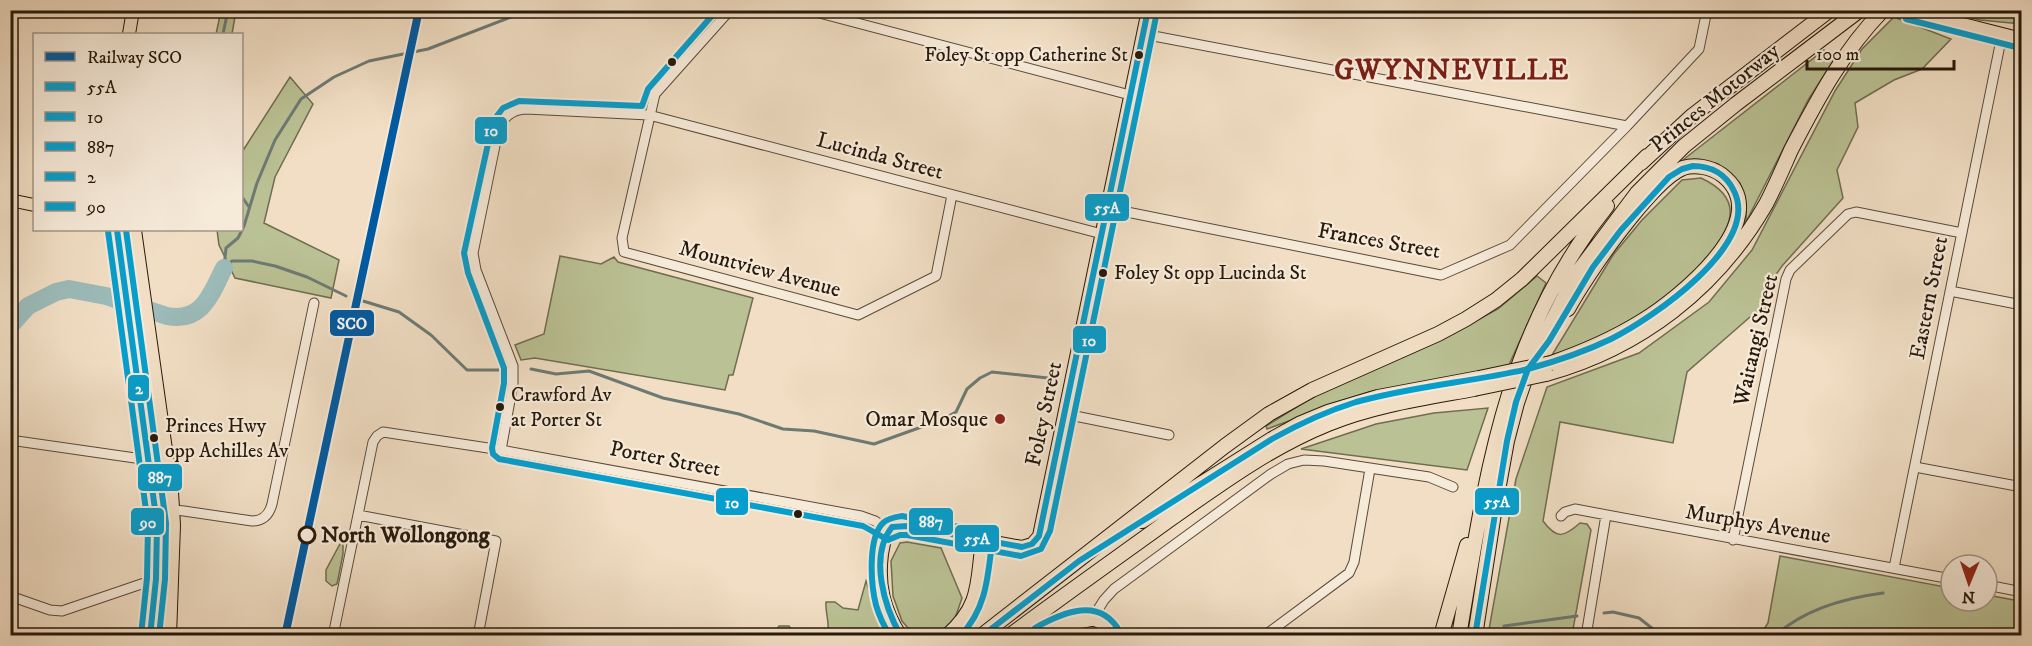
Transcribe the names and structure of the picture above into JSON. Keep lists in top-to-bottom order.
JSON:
{
  "streets": {
    "highway": ["Princes Motorway"],
    "main road": ["Foley Street"],
    "street": [
      "Lucinda Street",
      "Frances Street",
      "Mountview Avenue",
      "Eastern Street",
      "Waitangi Street",
      "Porter Street",
      "Murphys Avenue"
    ]
  },
  "crossings": [
    ["Lucinda Street", "Mountview Avenue"],
    ["Lucinda Street", "Foley Street"],
    ["Lucinda Street", "Porter Street"],
    ["Frances Street", "Foley Street"],
    ["Eastern Street", "Waitangi Street"],
    ["Eastern Street", "Murphys Avenue"],
    ["Waitangi Street", "Murphys Avenue"]
  ],
  "districts": ["GWYNNEVILLE"],
  "places": [
    "Foley St opp Catherine St",
    "Foley St opp Lucinda St",
    "Crawford Av at Porter St",
    "Omar Mosque",
    "Princes Hwy opp Achilles Av",
    "North Wollongong"
  ],
  "lines": [
    "rail line SCO",
    "transit line 55A",
    "transit line 10",
    "transit line 887",
    "transit line 2",
    "transit line 90"
  ],
  "legend": [
    "Railway SCO",
    "55A",
    "10",
    "887",
    "2",
    "90"
  ],
  "scale_bar": "100 m",
  "north": "bottom"
}
